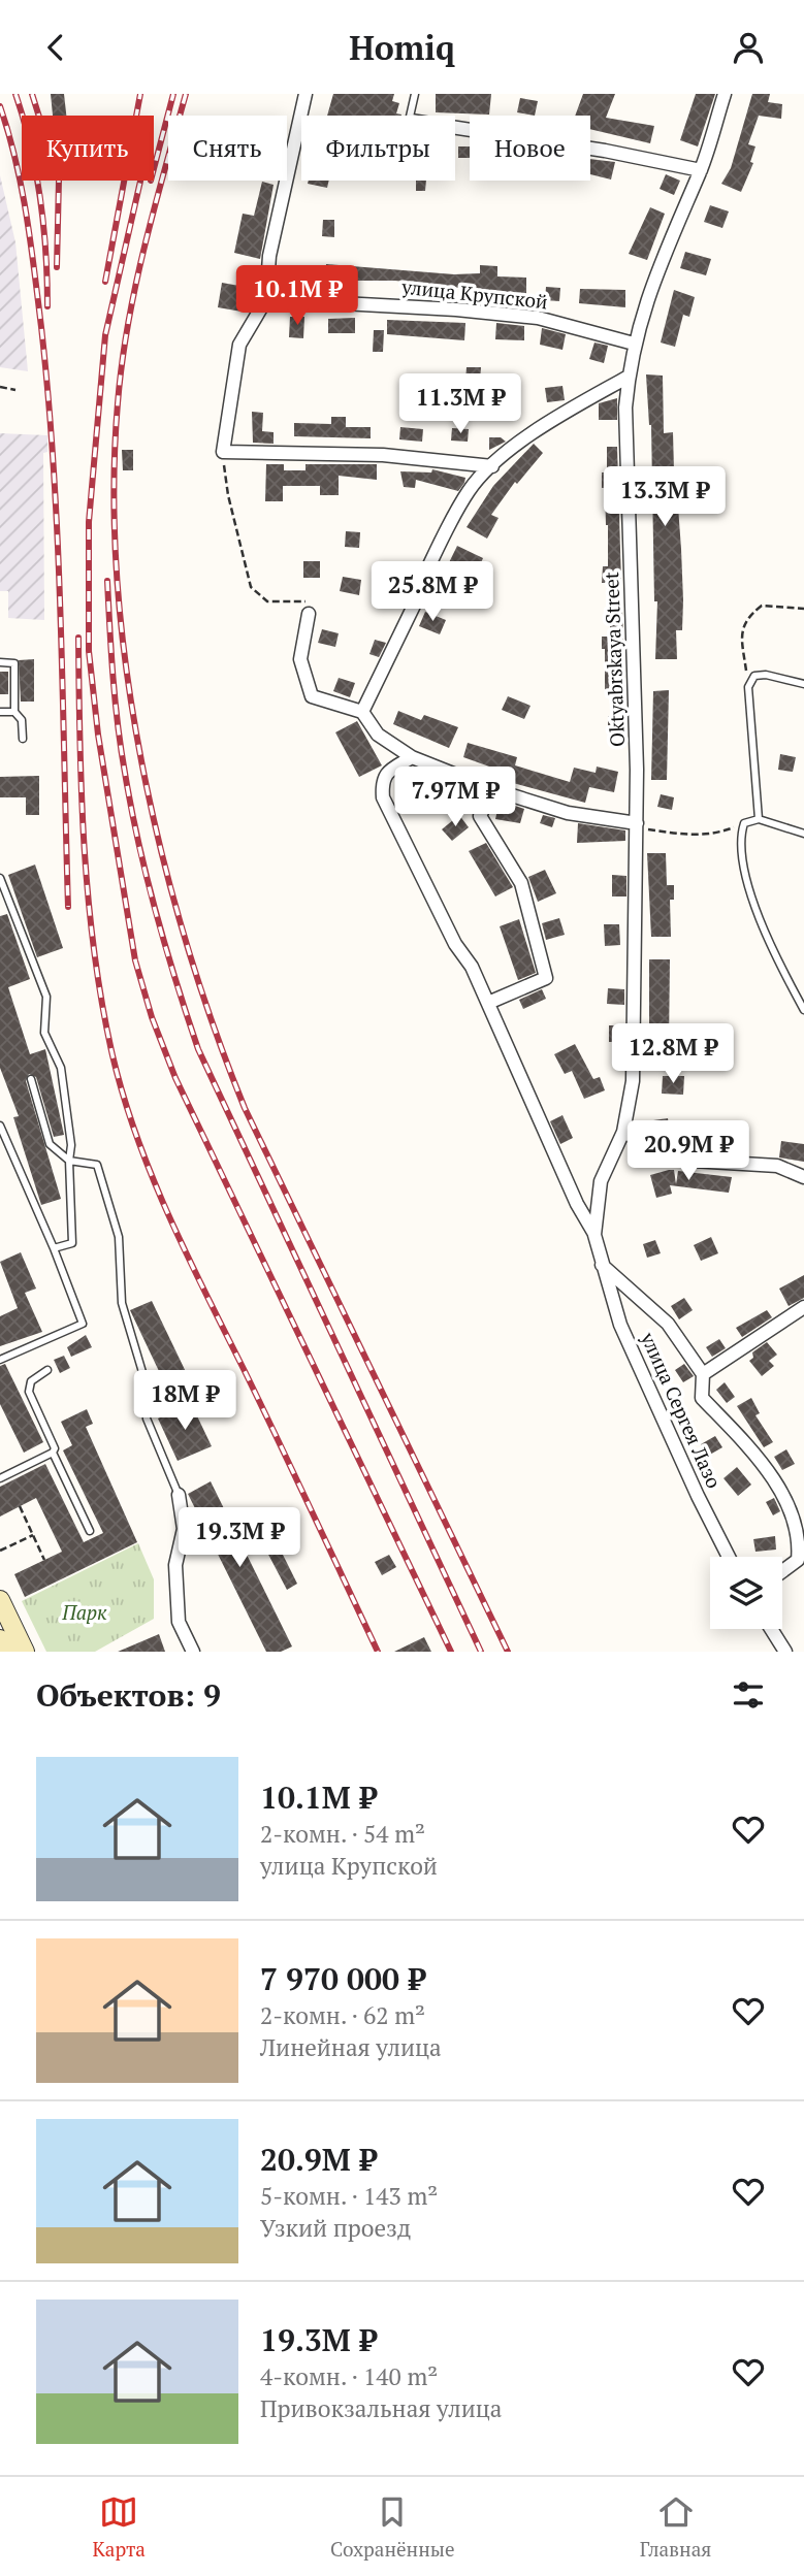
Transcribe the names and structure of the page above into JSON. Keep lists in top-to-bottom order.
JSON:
{
  "streets": {
    "street": ["улица Крупской", "Oktyabrskaya Street", "улица Сергея Лазо"]
  },
  "crossings": [
    ["улица Крупской", "Oktyabrskaya Street"],
    ["Oktyabrskaya Street", "улица Сергея Лазо"]
  ],
  "parks": ["Парк"],
  "page": {
    "header": "Homiq",
    "chip": [
      "Купить",
      "Снять",
      "Фильтры",
      "Новое"
    ],
    "price": [
      "10.1M ₽",
      "11.3M ₽",
      "13.3M ₽",
      "25.8M ₽",
      "7.97M ₽",
      "12.8M ₽",
      "20.9M ₽",
      "18M ₽",
      "19.3M ₽"
    ],
    "heading": "Объектов: 9",
    "list": [
      {
        "name": "10.1M ₽",
        "note": "2-комн. · 54 m² · улица Крупской"
      },
      {
        "name": "7 970 000 ₽",
        "note": "2-комн. · 62 m² · Линейная улица"
      },
      {
        "name": "20.9M ₽",
        "note": "5-комн. · 143 m² · Узкий проезд"
      },
      {
        "name": "19.3M ₽",
        "note": "4-комн. · 140 m² · Привокзальная улица"
      }
    ],
    "tabs": ["Карта", "Сохранённые", "Главная"]
  }
}
